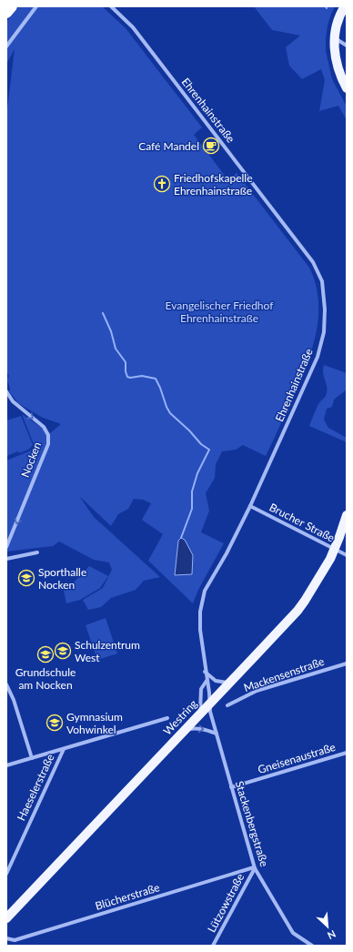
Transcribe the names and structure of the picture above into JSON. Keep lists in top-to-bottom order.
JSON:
{
  "streets": {
    "main road": ["Westring"],
    "street": [
      "Ehrenhainstraße",
      "Nocken",
      "Brucher Straße",
      "Mackensenstraße",
      "Gneisenaustraße",
      "Haeselerstraße",
      "Stackenbergstraße",
      "Blücherstraße",
      "Lützowstraße"
    ]
  },
  "crossings": [
    ["Ehrenhainstraße", "Brucher Straße"],
    ["Ehrenhainstraße", "Westring"],
    ["Ehrenhainstraße", "Stackenbergstraße"],
    ["Brucher Straße", "Westring"],
    ["Westring", "Stackenbergstraße"],
    ["Gneisenaustraße", "Stackenbergstraße"],
    ["Stackenbergstraße", "Blücherstraße"],
    ["Stackenbergstraße", "Lützowstraße"],
    ["Blücherstraße", "Lützowstraße"]
  ],
  "one_way": ["Nocken"],
  "parks": ["Evangelischer Friedhof Ehrenhainstraße"],
  "places": {
    "cafe": ["Café Mandel"],
    "church": ["Friedhofskapelle Ehrenhainstraße"],
    "school or university": [
      "Sporthalle Nocken",
      "Schulzentrum West",
      "Grundschule am Nocken",
      "Gymnasium Vohwinkel"
    ]
  },
  "north": "bottom right"
}
